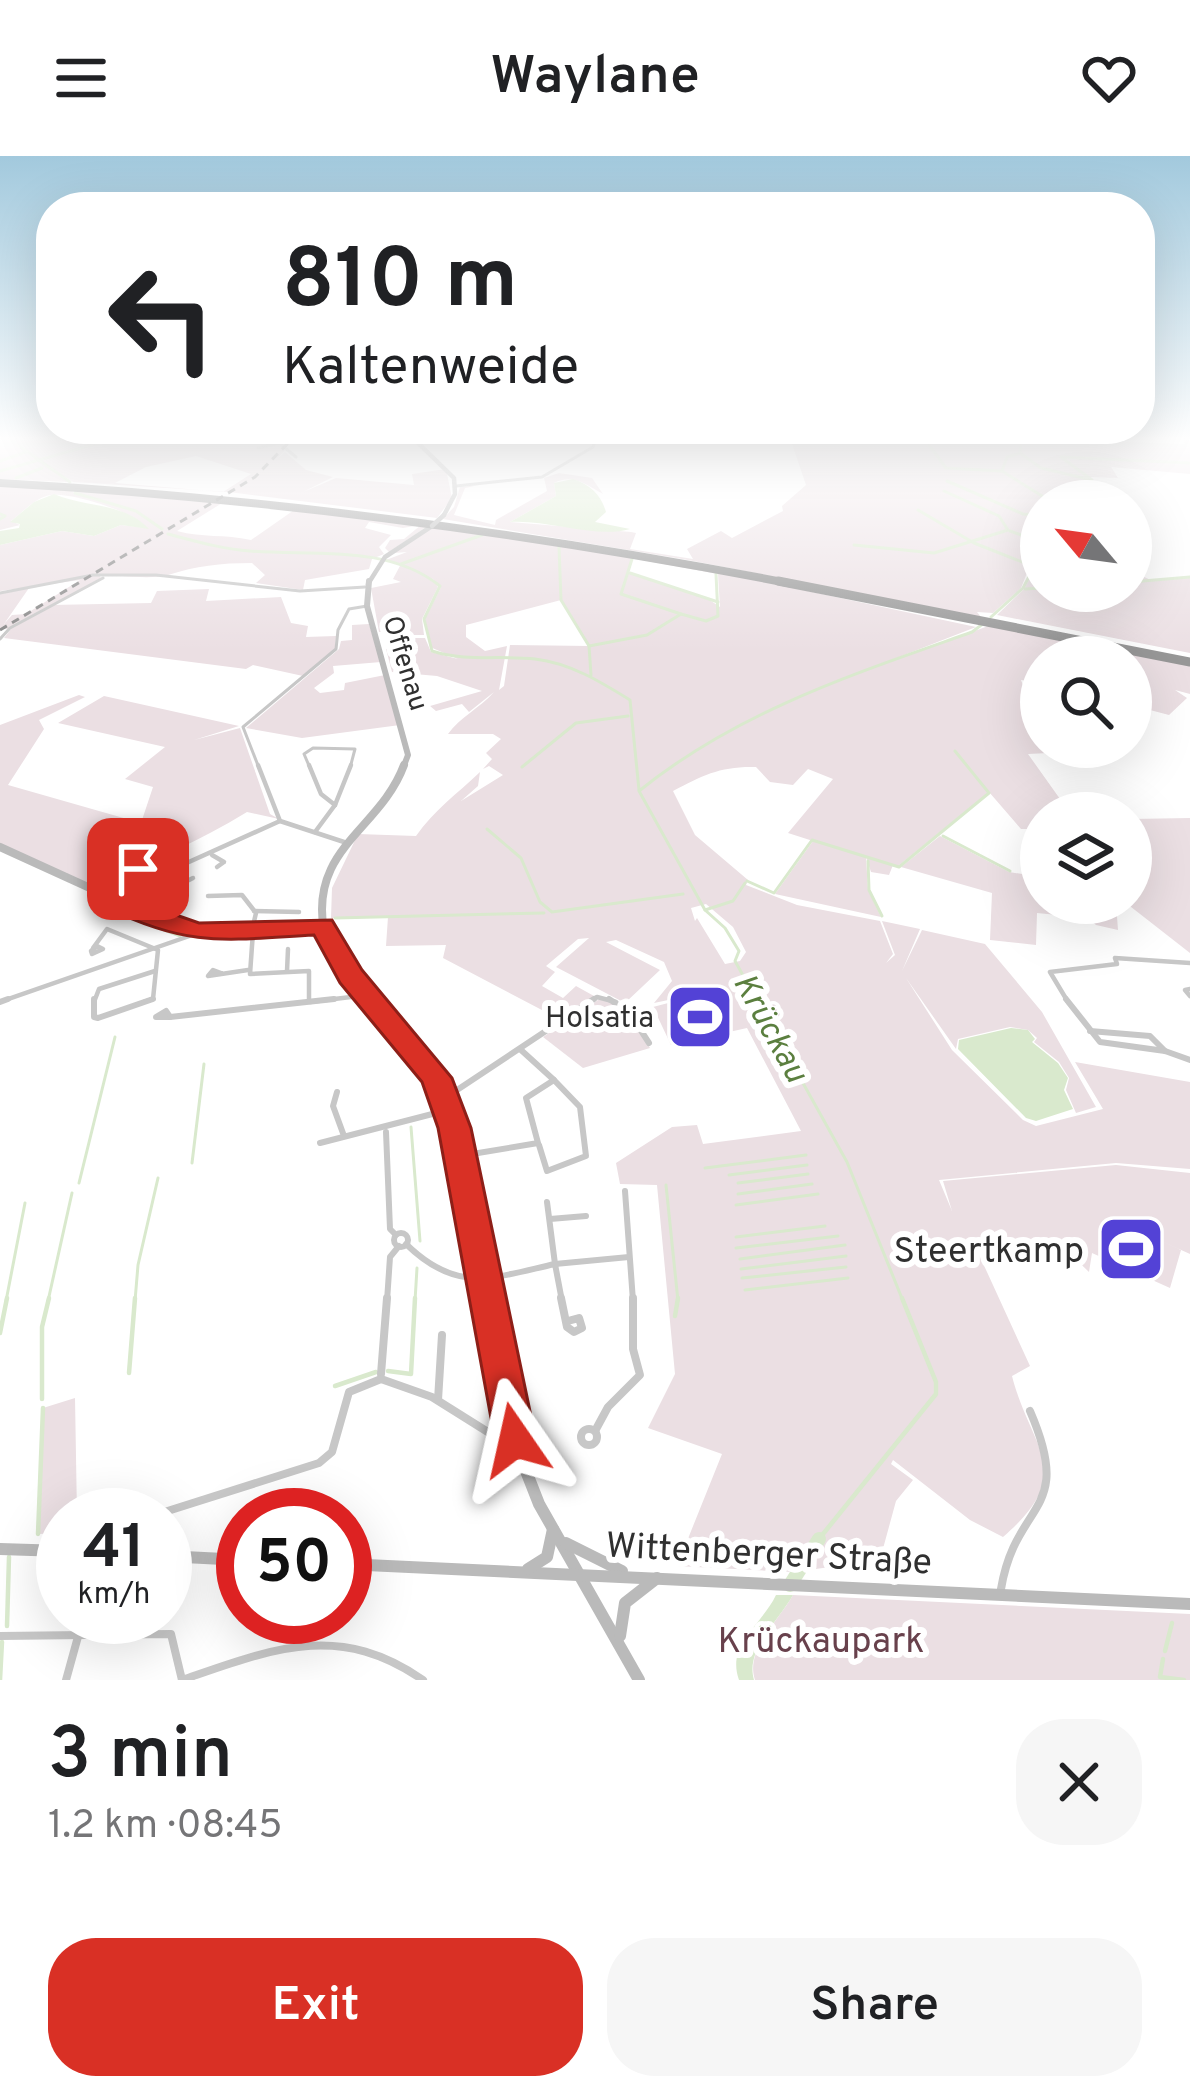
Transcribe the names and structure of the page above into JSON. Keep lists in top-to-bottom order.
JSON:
{
  "streets": {
    "main road": ["Offenau", "Wittenberger Straße"]
  },
  "water": ["Krückau"],
  "parks": ["Krückaupark"],
  "places": {
    "sports": ["Holsatia", "Steertkamp"]
  },
  "north": "top left",
  "page": {
    "header": "Waylane",
    "turn": ["810 m", "Kaltenweide"],
    "speed": "41 km/h",
    "limit": "50",
    "heading": ["3 min", "1.2 km · 08:45"],
    "buttons": ["Exit", "Share"]
  }
}
